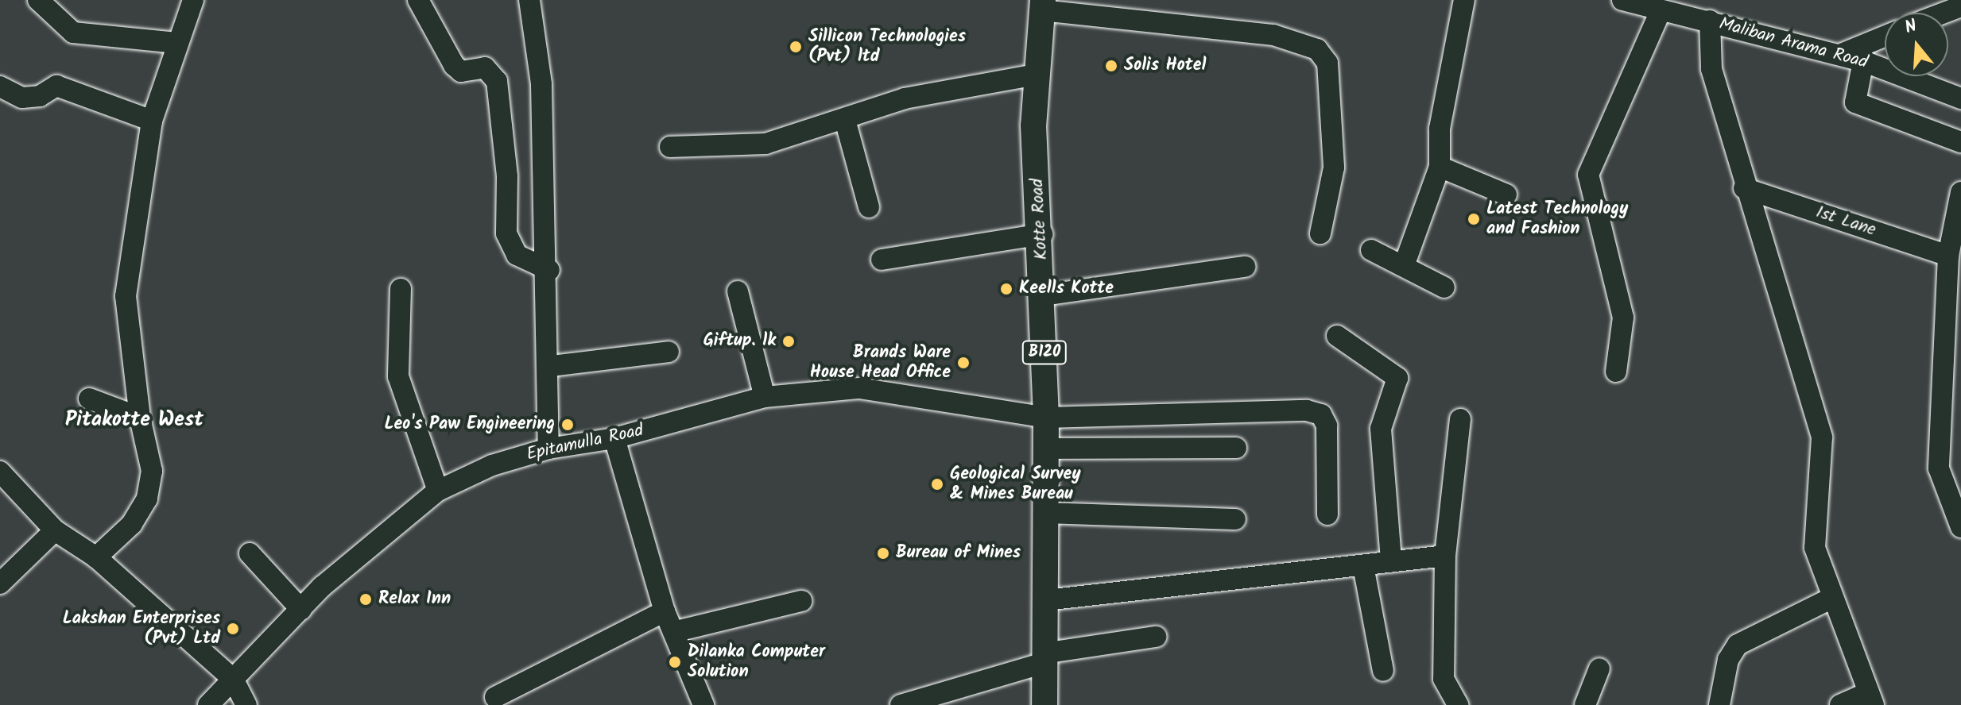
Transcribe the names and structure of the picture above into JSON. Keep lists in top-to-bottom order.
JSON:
{
  "streets": {
    "main road": ["Kotte Road", "B120"],
    "street": ["Maliban Arama Road", "1st Lane", "Epitamulla Road"]
  },
  "crossings": [
    ["Kotte Road", "Epitamulla Road"]
  ],
  "districts": ["Pitakotte West"],
  "places": [
    "Sillicon Technologies (Pvt) ltd",
    "Solis Hotel",
    "Latest Technology and Fashion",
    "Keells Kotte",
    "Giftup. lk",
    "Brands Ware House Head Office",
    "Leo's Paw Engineering",
    "Geological Survey & Mines Bureau",
    "Bureau of Mines",
    "Relax Inn",
    "Lakshan Enterprises (Pvt) Ltd",
    "Dilanka Computer Solution"
  ],
  "north": "top"
}
